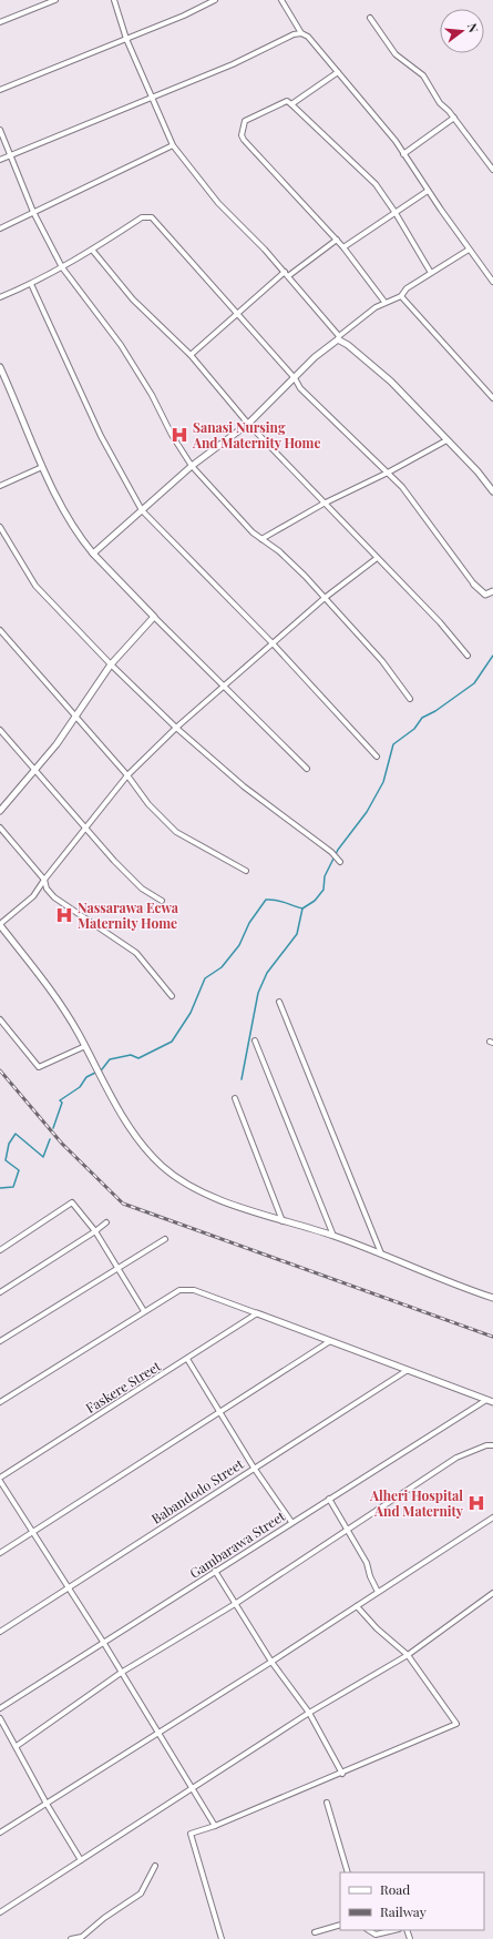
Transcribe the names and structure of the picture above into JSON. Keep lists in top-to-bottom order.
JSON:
{
  "streets": {
    "street": ["Faskere Street", "Babandodo Street", "Gambarawa Street"]
  },
  "places": {
    "hospital": ["Sanasi Nursing And Maternity Home", "Nassarawa Ecwa Maternity Home", "Alheri Hospital And Maternity"]
  },
  "legend": ["Road", "Railway"],
  "north": "right"
}
